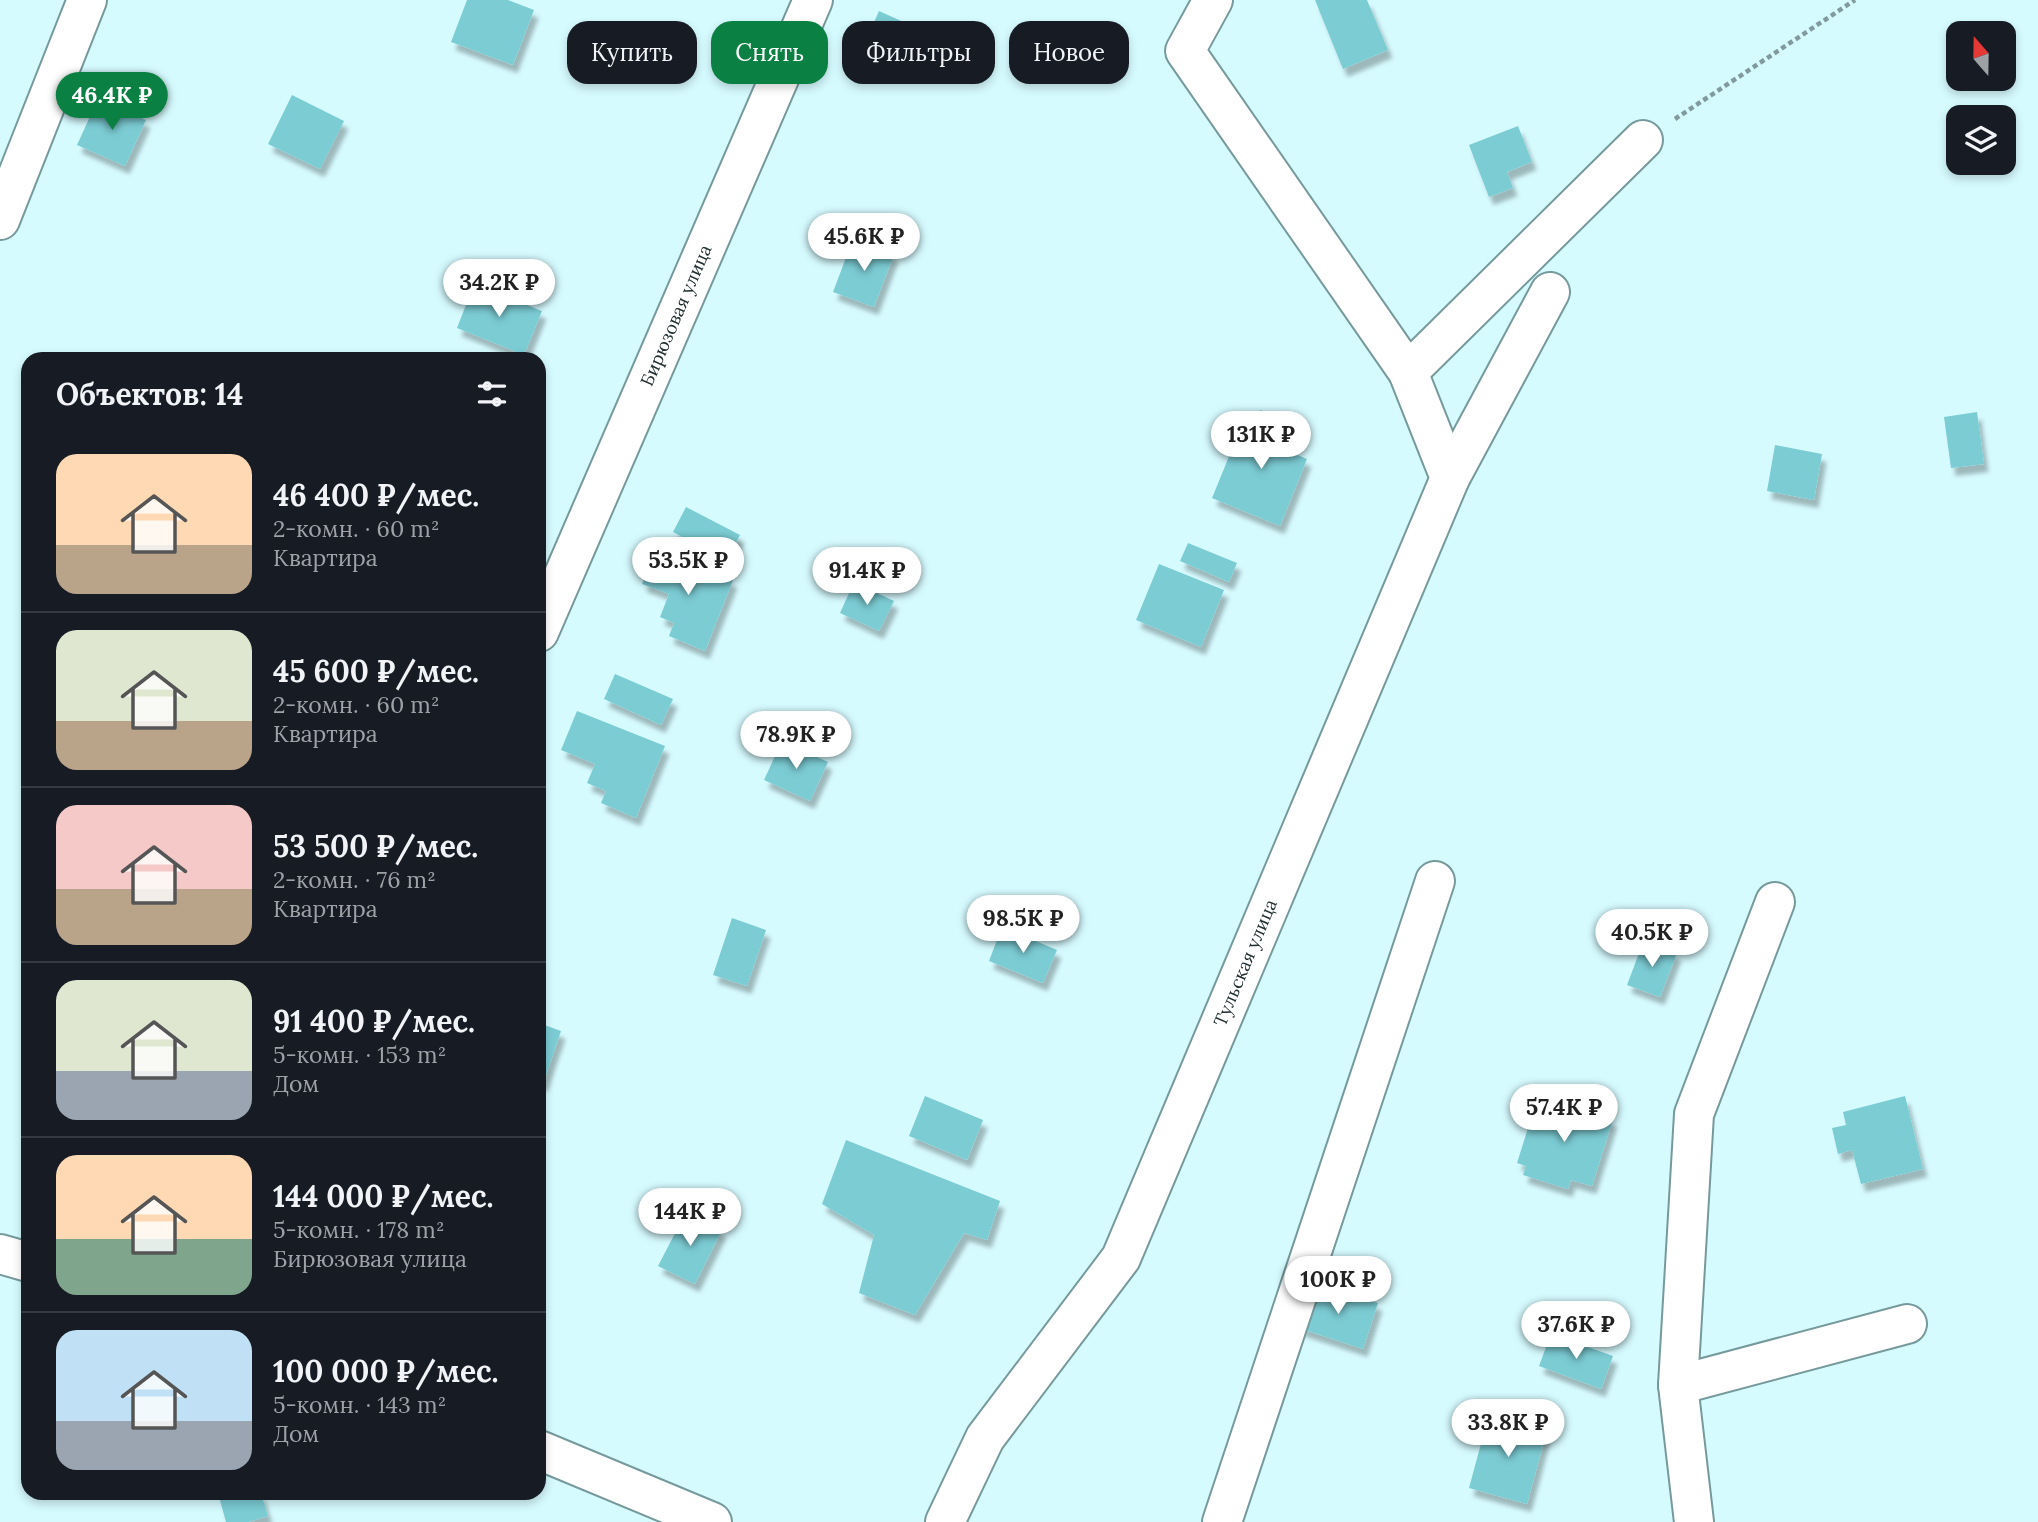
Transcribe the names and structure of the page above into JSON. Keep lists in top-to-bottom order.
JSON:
{
  "streets": {
    "street": ["Бирюзовая улица", "Тульская улица"]
  },
  "north": "top",
  "page": {
    "chip": [
      "Купить",
      "Снять",
      "Фильтры",
      "Новое"
    ],
    "price": [
      "46.4K ₽",
      "45.6K ₽",
      "34.2K ₽",
      "131K ₽",
      "53.5K ₽",
      "91.4K ₽",
      "78.9K ₽",
      "98.5K ₽",
      "40.5K ₽",
      "57.4K ₽",
      "144K ₽",
      "100K ₽",
      "37.6K ₽",
      "33.8K ₽"
    ],
    "heading": "Объектов: 14",
    "list": [
      {
        "name": "46 400 ₽/мес.",
        "note": "2-комн. · 60 m² · Квартира"
      },
      {
        "name": "45 600 ₽/мес.",
        "note": "2-комн. · 60 m² · Квартира"
      },
      {
        "name": "53 500 ₽/мес.",
        "note": "2-комн. · 76 m² · Квартира"
      },
      {
        "name": "91 400 ₽/мес.",
        "note": "5-комн. · 153 m² · Дом"
      },
      {
        "name": "144 000 ₽/мес.",
        "note": "5-комн. · 178 m² · Бирюзовая улица"
      },
      {
        "name": "100 000 ₽/мес.",
        "note": "5-комн. · 143 m² · Дом"
      }
    ]
  }
}
